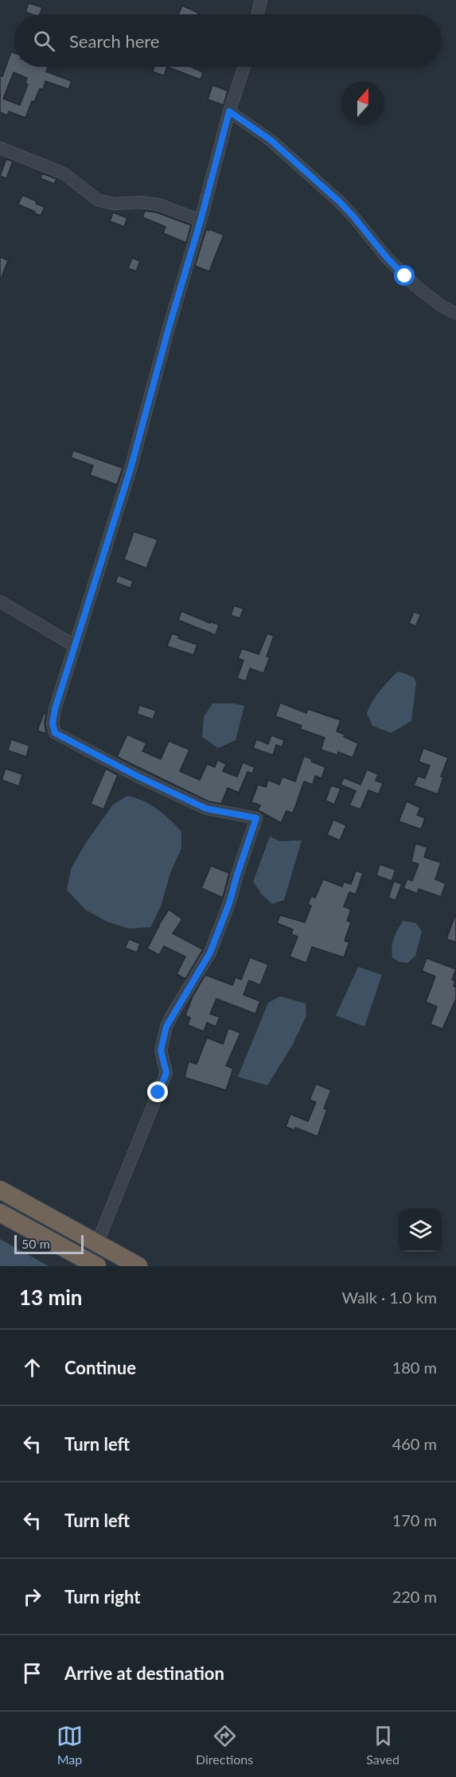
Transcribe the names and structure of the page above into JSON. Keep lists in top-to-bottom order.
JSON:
{
  "scale_bar": "50 m",
  "north": "top",
  "page": {
    "search": "Search here",
    "scale": "50 m",
    "heading": ["13 min", "Walk · 1.0 km"],
    "list": [
      ["Continue", "180 m"],
      ["Turn left", "460 m"],
      ["Turn left", "170 m"],
      ["Turn right", "220 m"],
      "Arrive at destination"
    ],
    "nav": ["Map", "Directions", "Saved"]
  }
}
